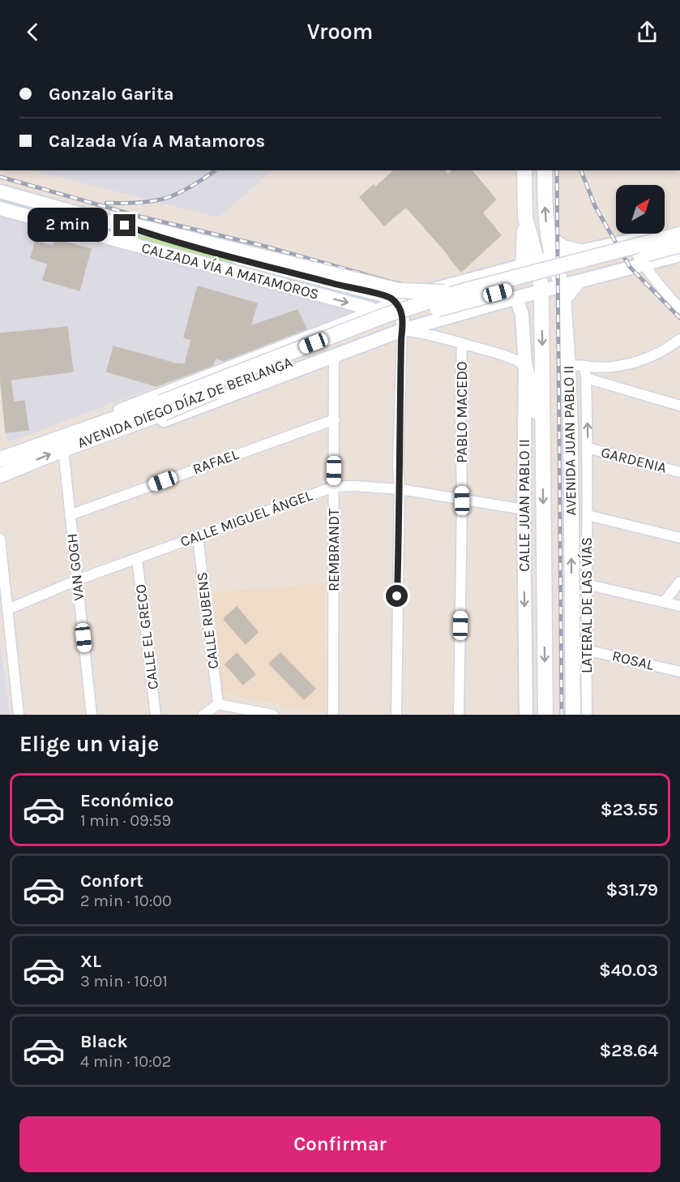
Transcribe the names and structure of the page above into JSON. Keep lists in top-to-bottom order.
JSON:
{
  "streets": {
    "main road": ["AVENIDA DIEGO DÍAZ DE BERLANGA", "AVENIDA JUAN PABLO II"],
    "street": [
      "CALZADA VÍA A MATAMOROS",
      "PABLO MACEDO",
      "GARDENIA",
      "RAFAEL",
      "CALLE JUAN PABLO II",
      "CALLE MIGUEL ÁNGEL",
      "REMBRANDT",
      "VAN GOGH",
      "LATERAL DE LAS VÍAS",
      "CALLE RUBENS",
      "CALLE EL GRECO",
      "ROSAL"
    ]
  },
  "crossings": [
    ["AVENIDA DIEGO DÍAZ DE BERLANGA", "VAN GOGH"],
    ["PABLO MACEDO", "CALLE MIGUEL ÁNGEL"],
    ["AVENIDA JUAN PABLO II", "LATERAL DE LAS VÍAS"],
    ["AVENIDA JUAN PABLO II", "ROSAL"],
    ["GARDENIA", "LATERAL DE LAS VÍAS"],
    ["RAFAEL", "REMBRANDT"],
    ["RAFAEL", "VAN GOGH"],
    ["CALLE JUAN PABLO II", "CALLE MIGUEL ÁNGEL"],
    ["CALLE MIGUEL ÁNGEL", "REMBRANDT"],
    ["CALLE MIGUEL ÁNGEL", "VAN GOGH"],
    ["CALLE MIGUEL ÁNGEL", "CALLE RUBENS"],
    ["CALLE MIGUEL ÁNGEL", "CALLE EL GRECO"],
    ["LATERAL DE LAS VÍAS", "ROSAL"]
  ],
  "one_way": ["CALLE JUAN PABLO II"],
  "north": "top right",
  "page": {
    "header": "Vroom",
    "banner": ["Gonzalo Garita", "Calzada Vía A Matamoros"],
    "bubble": "2 min",
    "heading": "Elige un viaje",
    "list": [
      {
        "name": "Económico",
        "note": "1 min · 09:59",
        "value": "$23.55"
      },
      {
        "name": "Confort",
        "note": "2 min · 10:00",
        "value": "$31.79"
      },
      {
        "name": "XL",
        "note": "3 min · 10:01",
        "value": "$40.03"
      },
      {
        "name": "Black",
        "note": "4 min · 10:02",
        "value": "$28.64"
      }
    ],
    "buttons": "Confirmar"
  }
}
